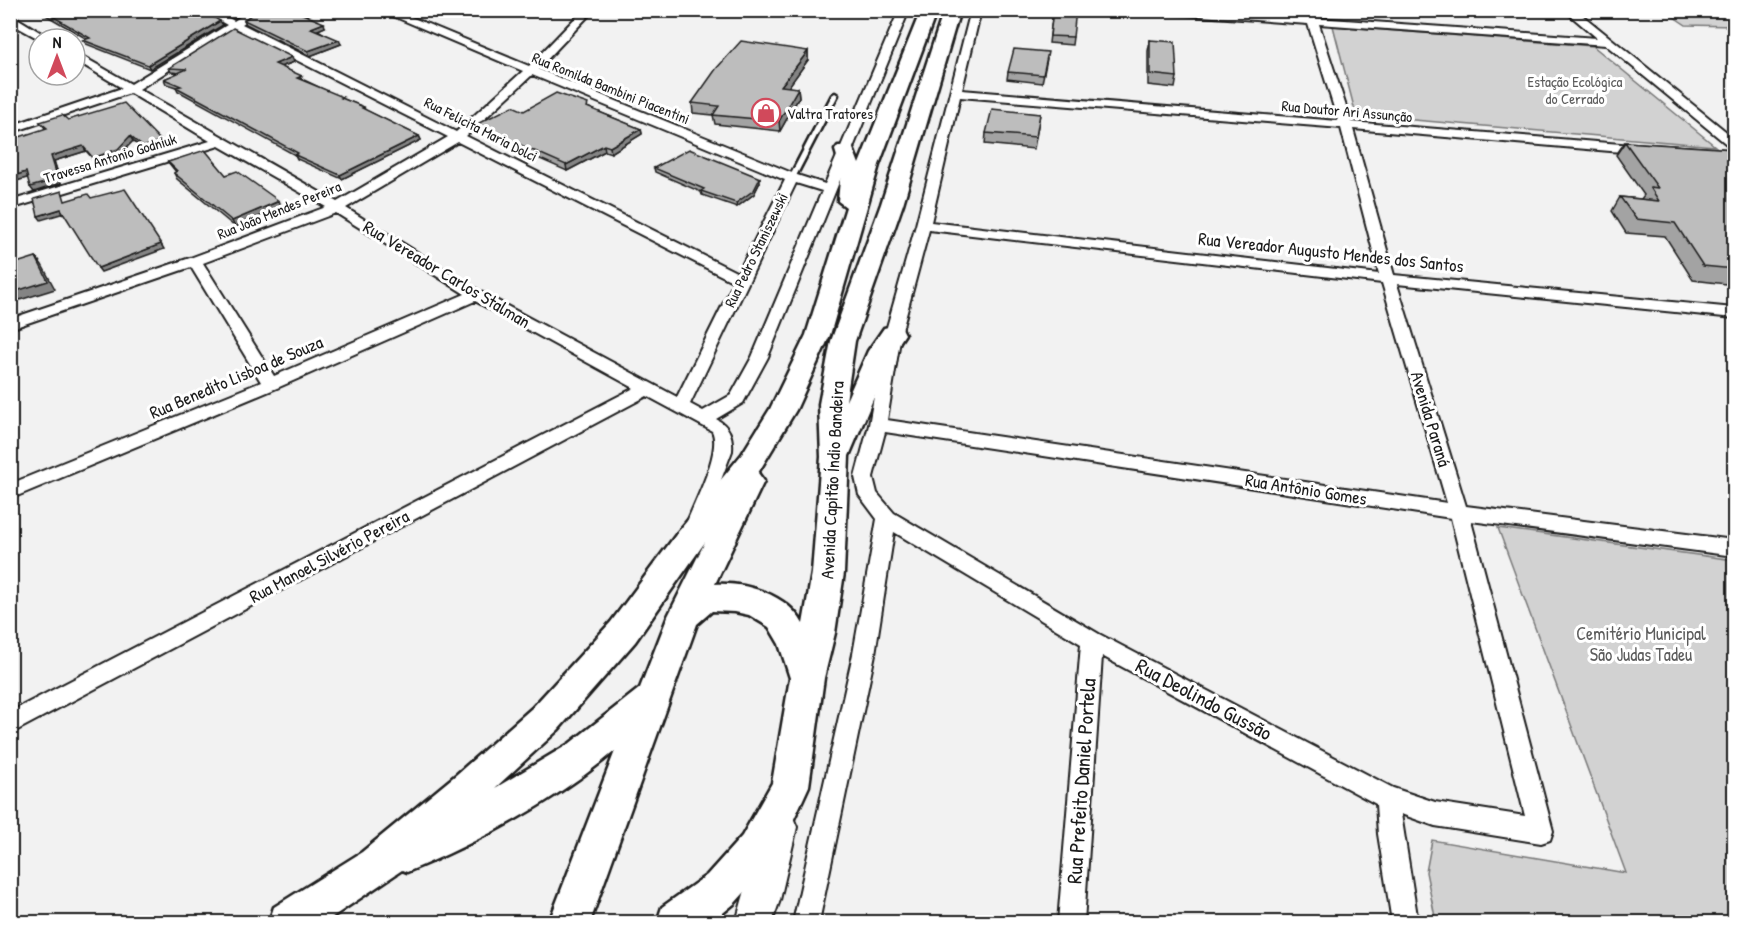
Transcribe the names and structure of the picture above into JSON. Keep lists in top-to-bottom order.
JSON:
{
  "streets": {
    "main road": ["Avenida Capitão Índio Bandeira"],
    "street": [
      "Rua Romilda Bambini Piacentini",
      "Rua Doutor Ari Assunção",
      "Rua Felicita Maria Dolci",
      "Travessa Antonio Godniuk",
      "Rua João Mendes Pereira",
      "Rua Pedro Staniszewski",
      "Rua Vereador Augusto Mendes dos Santos",
      "Rua Vereador Carlos Stalman",
      "Rua Benedito Lisboa de Souza",
      "Avenida Paraná",
      "Rua Antônio Gomes",
      "Rua Manoel Silvério Pereira",
      "Rua Deolindo Gussão",
      "Rua Prefeito Daniel Portela"
    ]
  },
  "crossings": [
    ["Rua Romilda Bambini Piacentini", "Rua João Mendes Pereira"],
    ["Rua Romilda Bambini Piacentini", "Rua Pedro Staniszewski"],
    ["Rua Doutor Ari Assunção", "Avenida Paraná"],
    ["Rua Doutor Ari Assunção", "Rua Deolindo Gussão"],
    ["Rua Felicita Maria Dolci", "Rua João Mendes Pereira"],
    ["Rua Felicita Maria Dolci", "Rua Pedro Staniszewski"],
    ["Travessa Antonio Godniuk", "Rua Vereador Carlos Stalman"],
    ["Rua João Mendes Pereira", "Rua Vereador Carlos Stalman"],
    ["Rua Pedro Staniszewski", "Rua Vereador Carlos Stalman"],
    ["Rua Vereador Augusto Mendes dos Santos", "Avenida Paraná"],
    ["Rua Vereador Augusto Mendes dos Santos", "Rua Deolindo Gussão"],
    ["Rua Vereador Carlos Stalman", "Rua Benedito Lisboa de Souza"],
    ["Rua Vereador Carlos Stalman", "Rua Manoel Silvério Pereira"],
    ["Avenida Paraná", "Rua Antônio Gomes"],
    ["Avenida Paraná", "Rua Deolindo Gussão"],
    ["Rua Antônio Gomes", "Rua Deolindo Gussão"],
    ["Rua Deolindo Gussão", "Rua Prefeito Daniel Portela"]
  ],
  "parks": ["Estação Ecológica do Cerrado", "Cemitério Municipal São Judas Tadeu"],
  "places": {
    "shop": ["Valtra Tratores"]
  },
  "north": "top"
}
